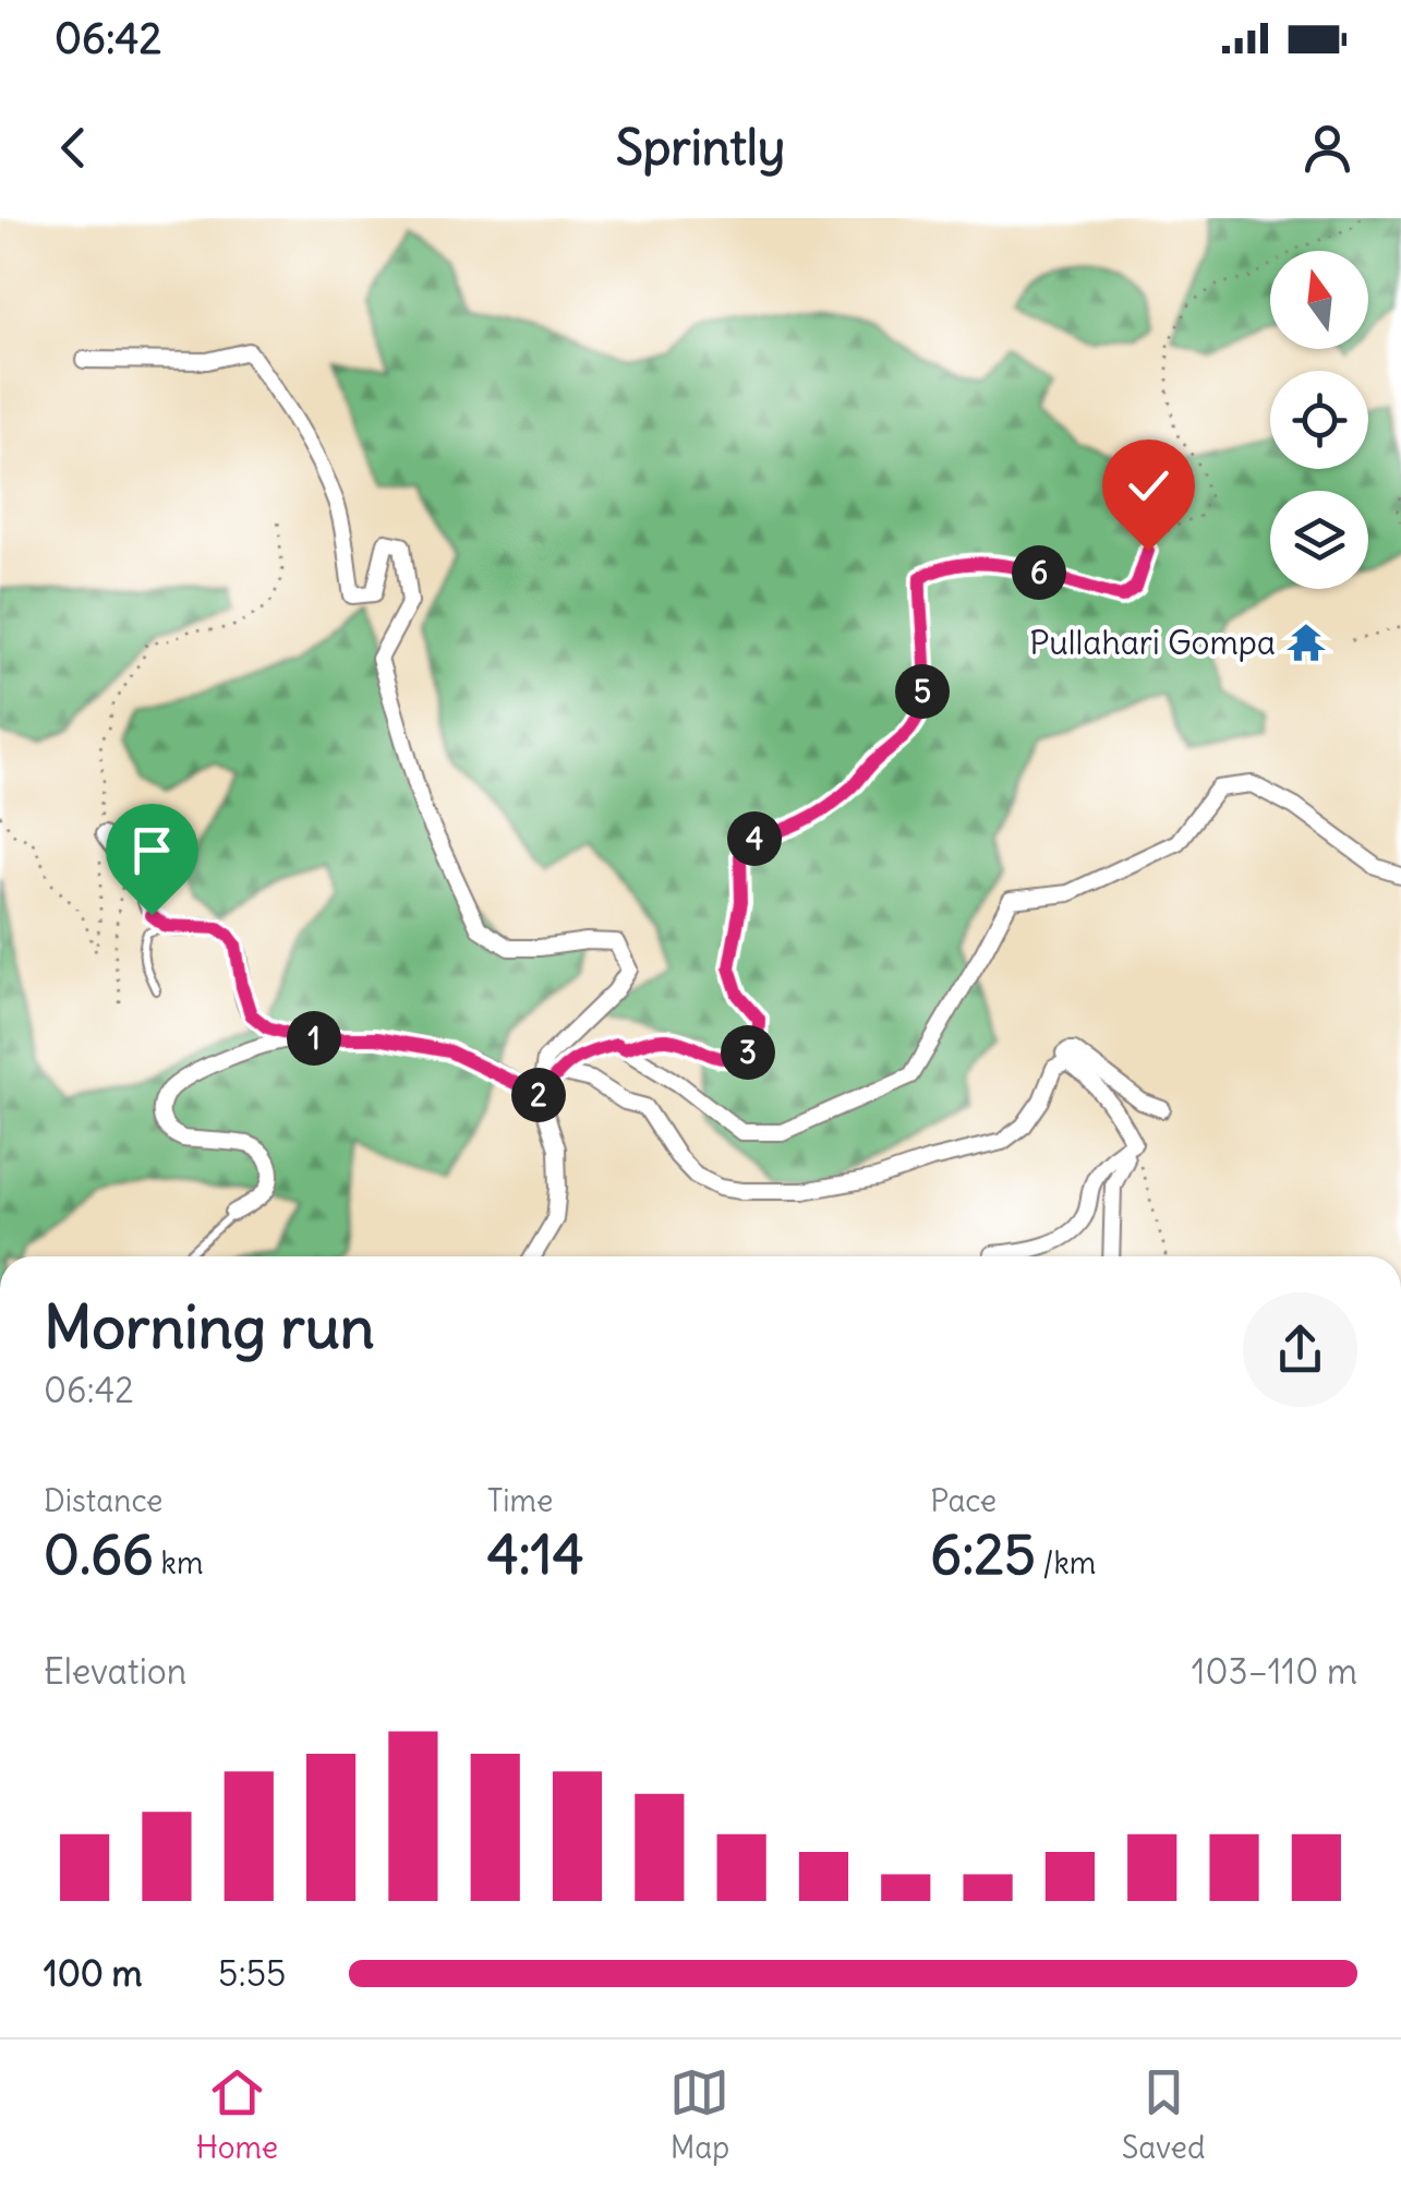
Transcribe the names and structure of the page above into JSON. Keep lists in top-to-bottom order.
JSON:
{
  "places": {
    "temple": ["Pullahari Gompa"]
  },
  "north": "top",
  "page": {
    "status": "06:42",
    "header": "Sprintly",
    "pins": [
      "6",
      "5",
      "4",
      "1",
      "3",
      "2"
    ],
    "heading": ["Morning run", "06:42"],
    "stats": [
      ["Distance", "0.66 km"],
      ["Time", "4:14"],
      ["Pace", "6:25 /km"]
    ],
    "chart": ["Elevation", "103–110 m"],
    "list": [
      {
        "name": "100 m",
        "note": "5:55"
      }
    ],
    "tabs": ["Home", "Map", "Saved"]
  }
}
